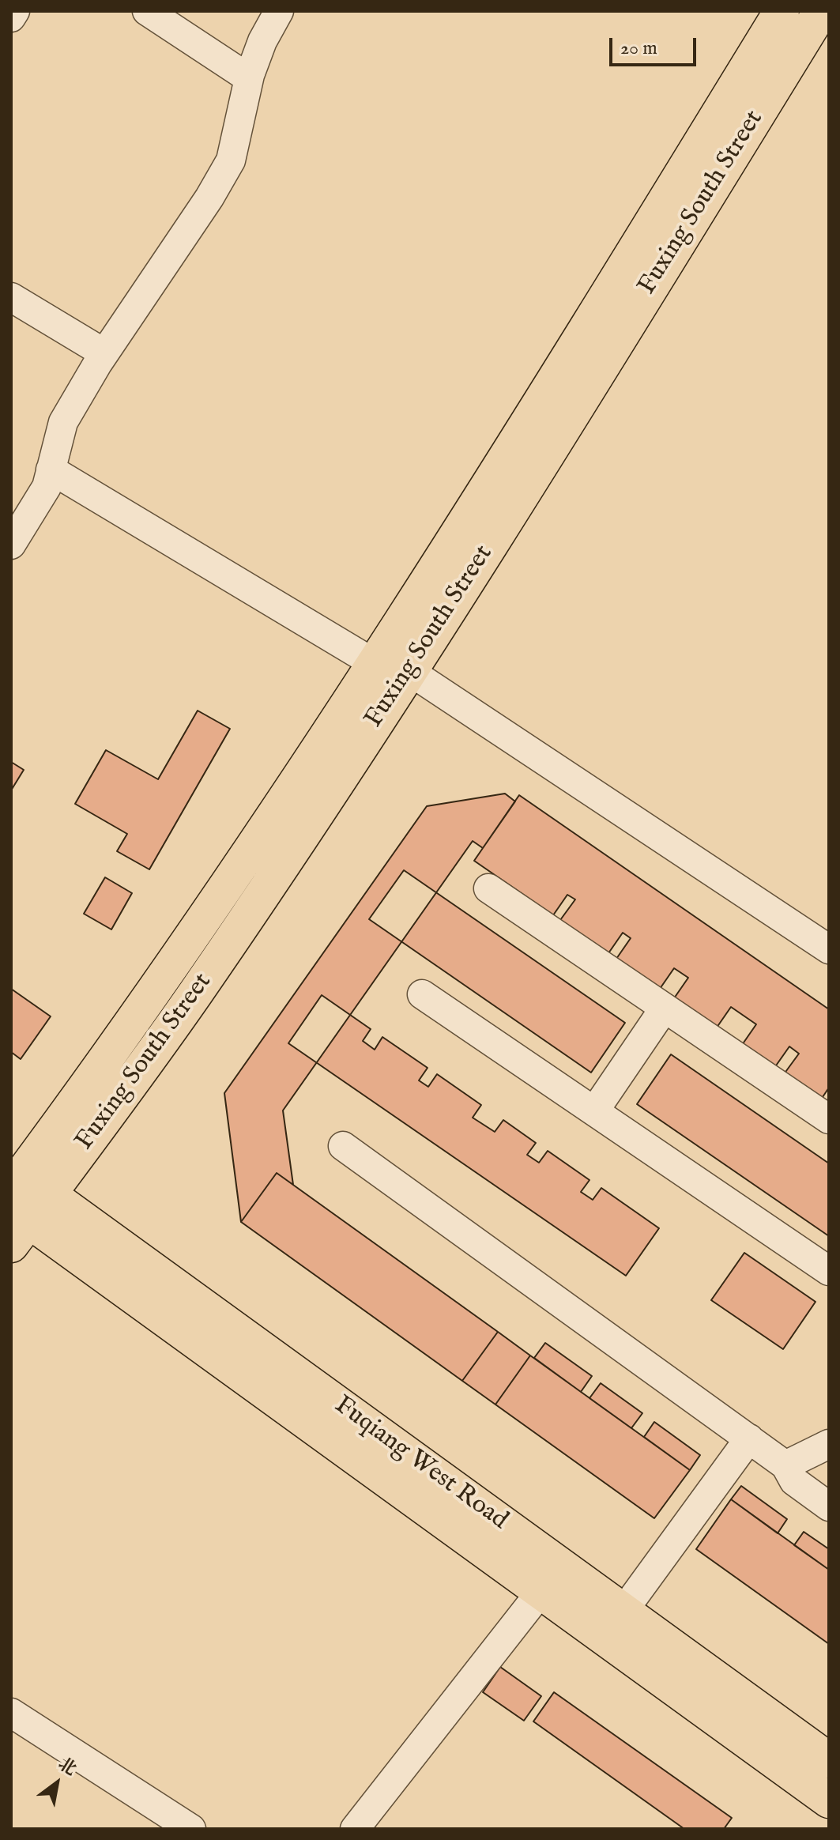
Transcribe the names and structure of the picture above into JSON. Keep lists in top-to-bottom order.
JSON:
{
  "streets": {
    "main road": ["Fuxing South Street", "Fuqiang West Road"]
  },
  "crossings": [
    ["Fuxing South Street", "Fuqiang West Road"]
  ],
  "scale_bar": "20 m",
  "north": "top right"
}
